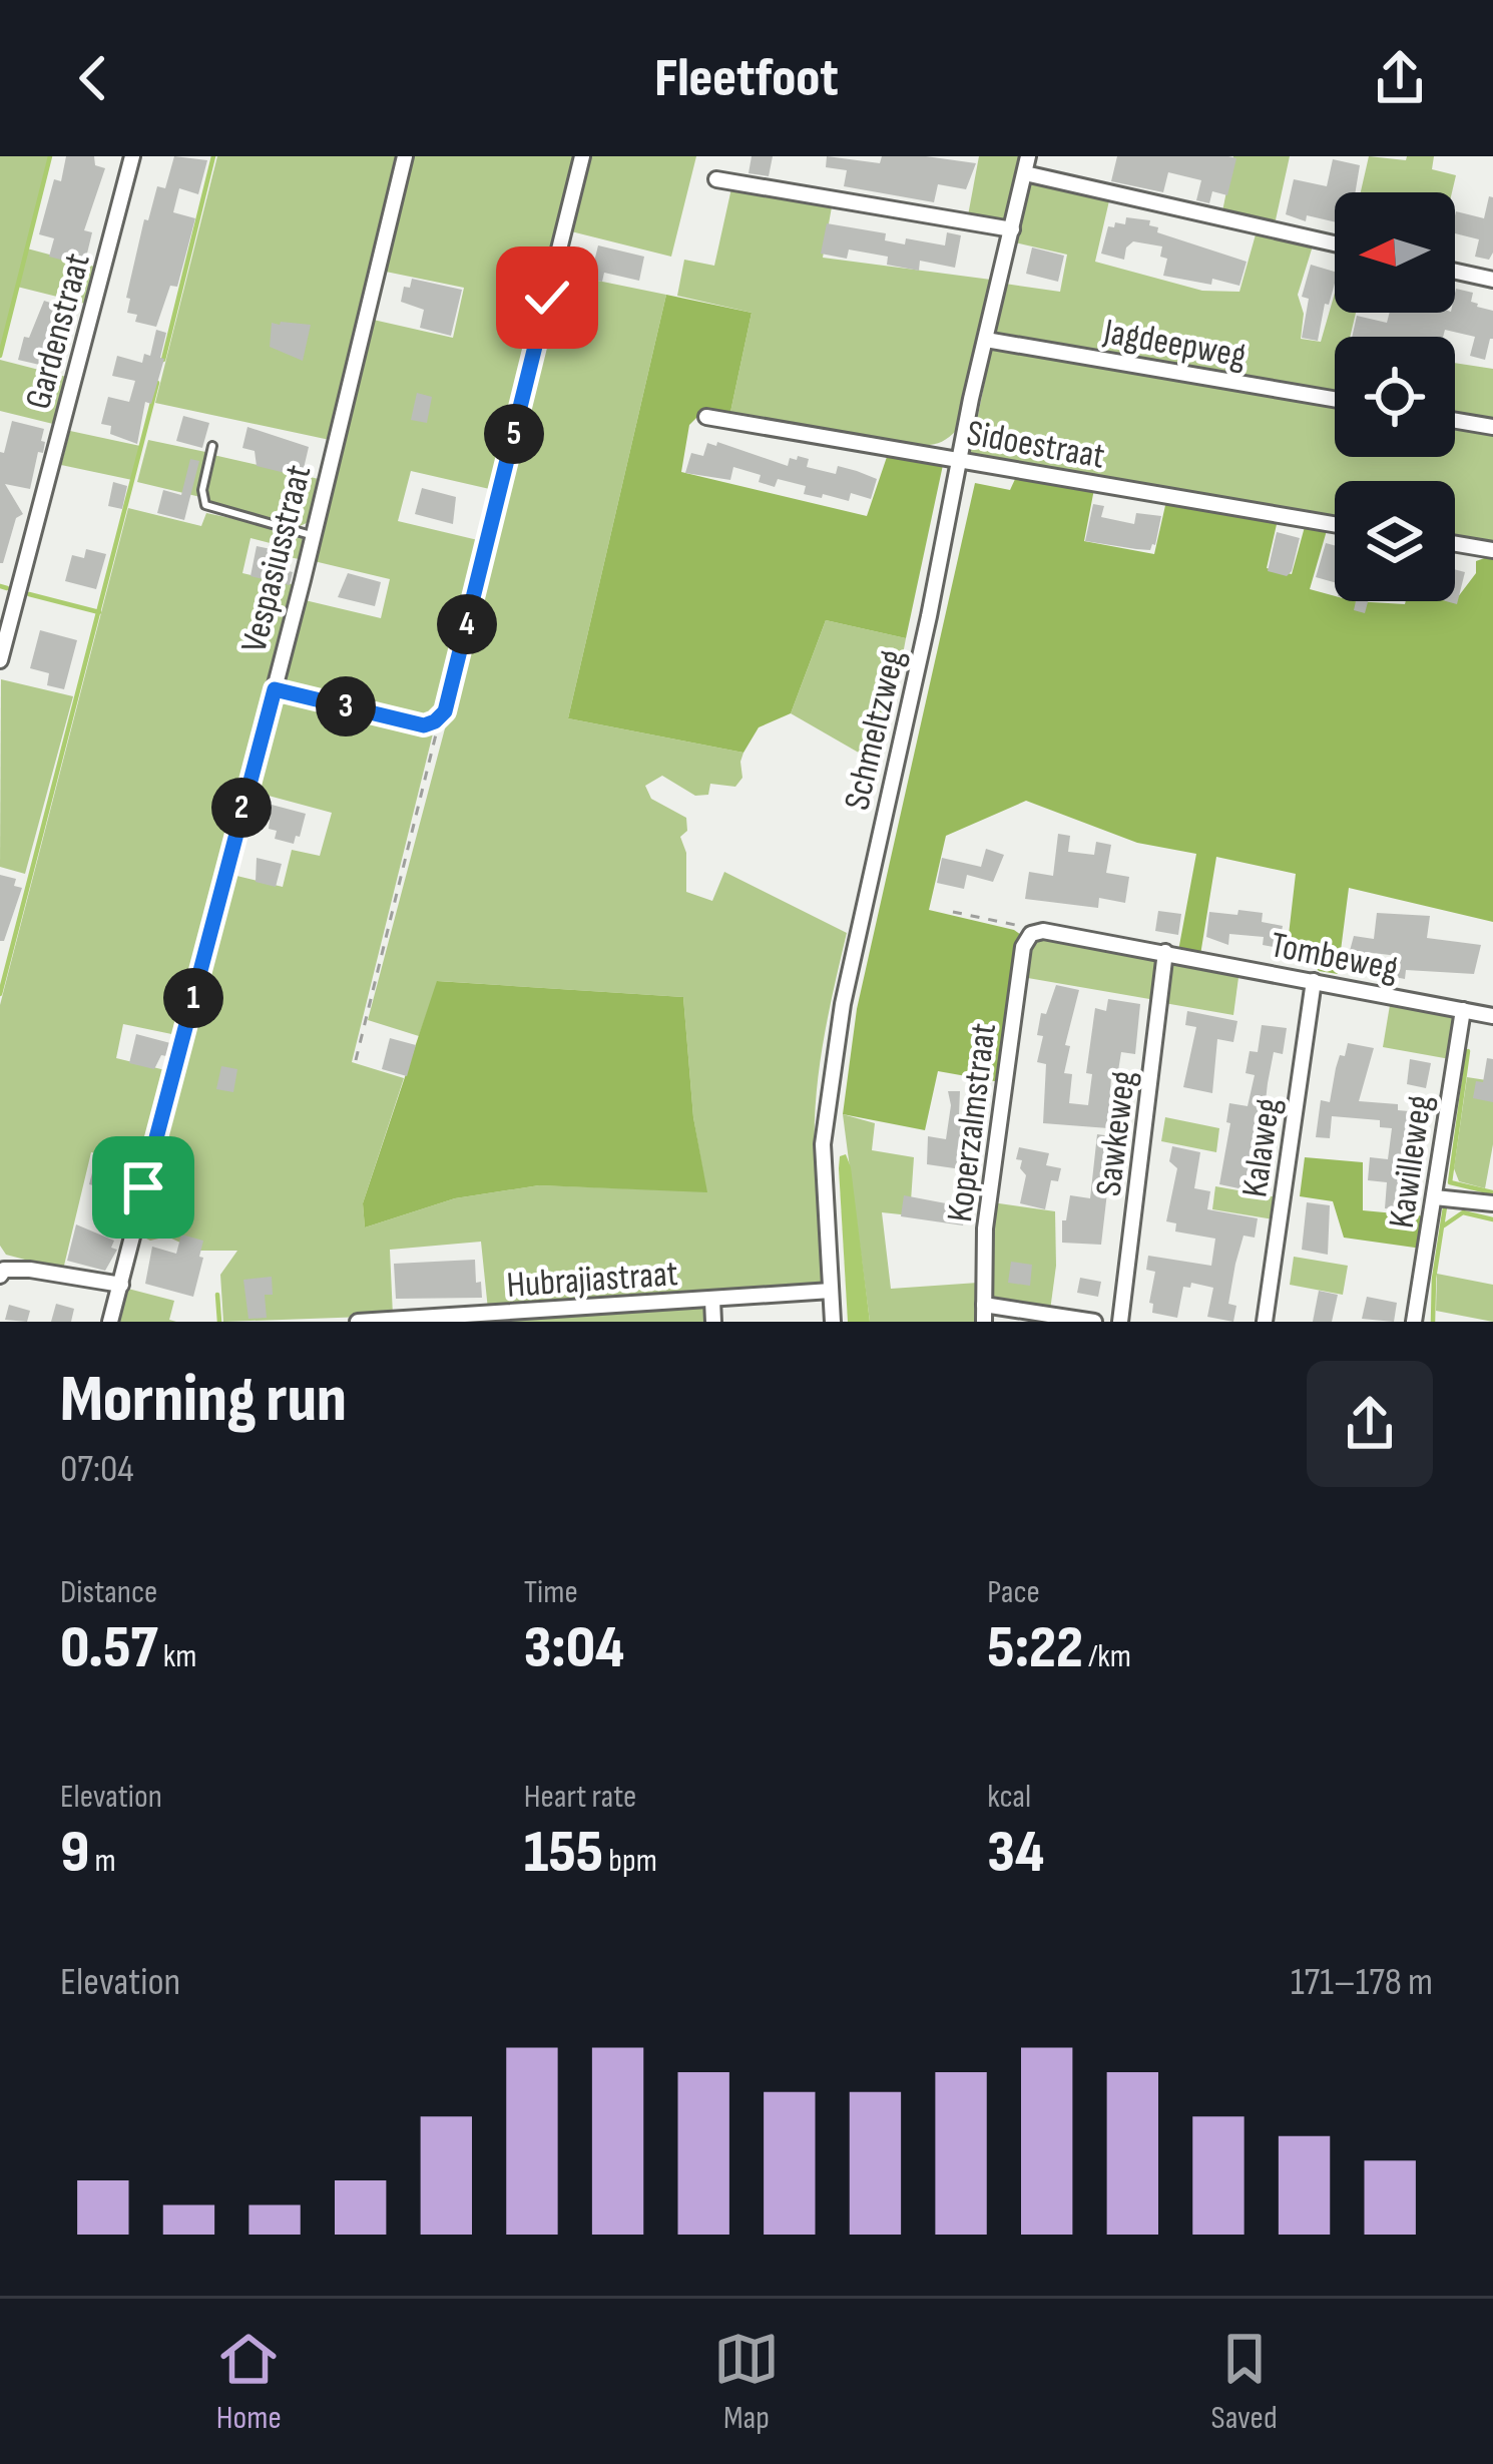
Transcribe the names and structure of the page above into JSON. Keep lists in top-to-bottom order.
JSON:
{
  "streets": {
    "street": [
      "Gardenstraat",
      "Jagdeepweg",
      "Sidoestraat",
      "Vespasiusstraat",
      "Schmeltzweg",
      "Tombeweg",
      "Koperzalmstraat",
      "Sawkeweg",
      "Kalaweg",
      "Kawilleweg",
      "Hubrajiastraat"
    ]
  },
  "crossings": [
    ["Jagdeepweg", "Schmeltzweg"],
    ["Sidoestraat", "Schmeltzweg"],
    ["Schmeltzweg", "Hubrajiastraat"],
    ["Tombeweg", "Koperzalmstraat"],
    ["Tombeweg", "Sawkeweg"],
    ["Tombeweg", "Kalaweg"],
    ["Tombeweg", "Kawilleweg"]
  ],
  "north": "left",
  "page": {
    "header": "Fleetfoot",
    "pins": [
      "5",
      "4",
      "3",
      "2",
      "1"
    ],
    "heading": ["Morning run", "07:04"],
    "stats": [
      ["Distance", "0.57 km"],
      ["Time", "3:04"],
      ["Pace", "5:22 /km"],
      ["Elevation", "9 m"],
      ["Heart rate", "155 bpm"],
      ["kcal", "34"]
    ],
    "chart": ["Elevation", "171–178 m"],
    "tabs": ["Home", "Map", "Saved"]
  }
}
